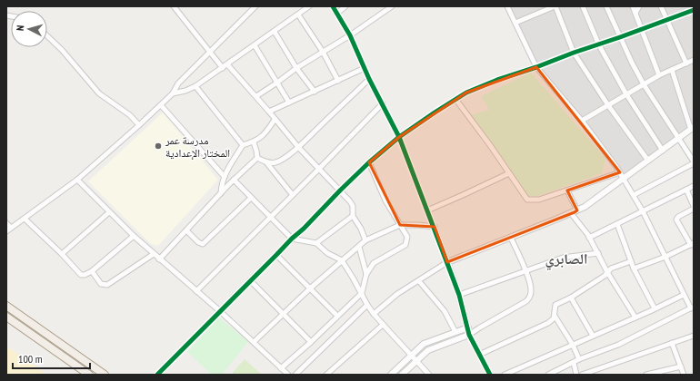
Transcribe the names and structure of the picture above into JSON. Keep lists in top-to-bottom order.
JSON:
{
  "districts": ["الصابري"],
  "places": ["مدرسة عمر المختار الإعدادية"],
  "scale_bar": "100 m",
  "north": "left"
}
